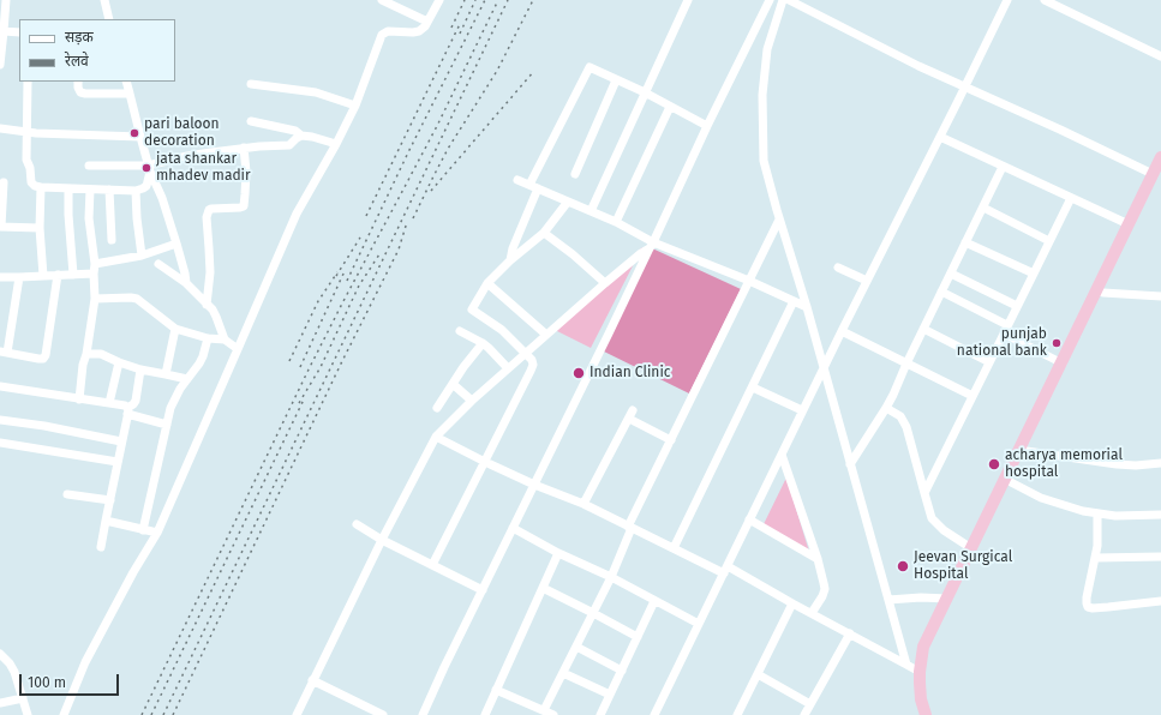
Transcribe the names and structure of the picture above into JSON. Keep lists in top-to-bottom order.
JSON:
{
  "places": [
    "pari baloon decoration",
    "jata shankar mhadev madir",
    "punjab national bank",
    "Indian Clinic",
    "acharya memorial hospital",
    "Jeevan Surgical Hospital"
  ],
  "legend": ["सड़क", "रेलवे"],
  "scale_bar": "100 m"
}
